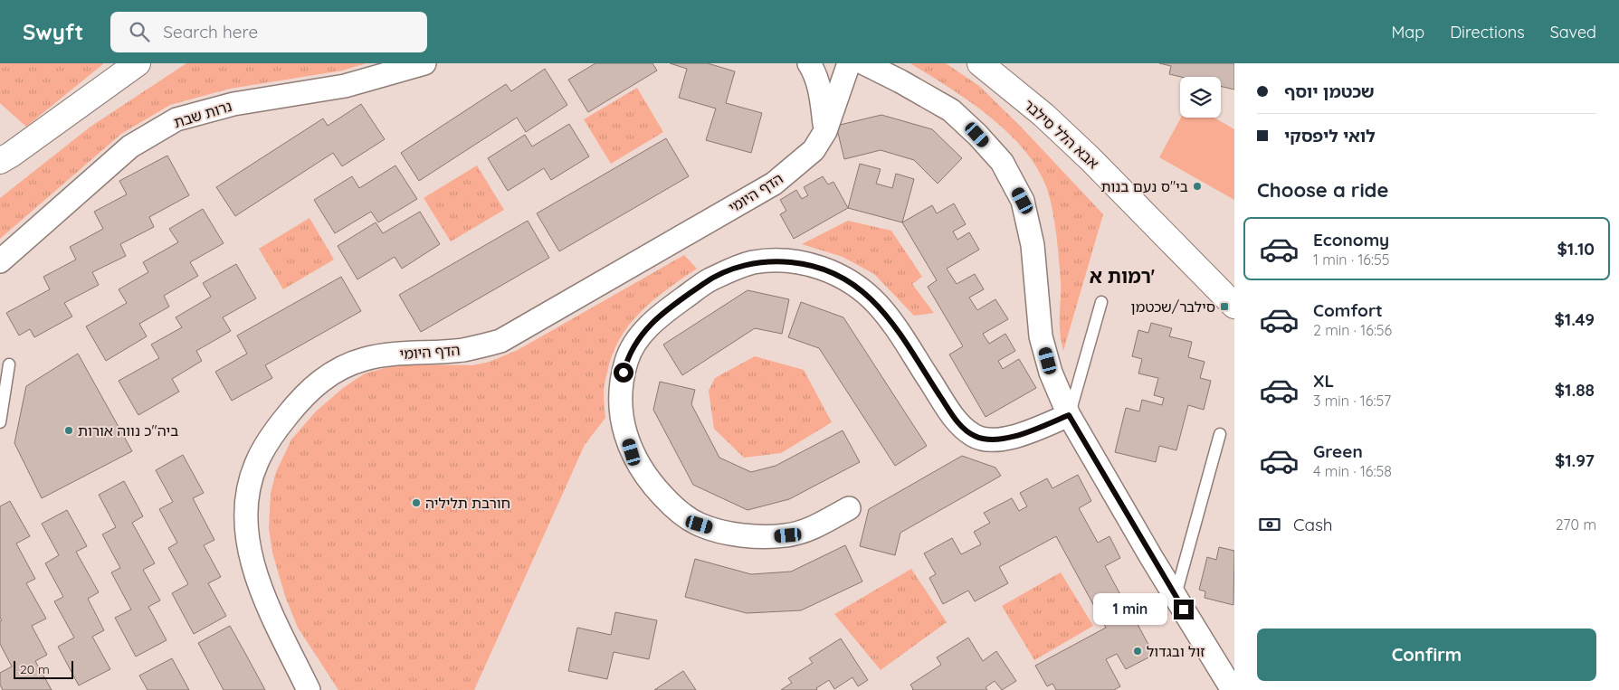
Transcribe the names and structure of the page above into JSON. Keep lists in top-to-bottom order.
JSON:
{
  "streets": {
    "street": ["נרות שבת", "אבא הלל סילבר", "הדף היומי"]
  },
  "districts": ["רמות א'"],
  "places": {
    "other": [
      "בי\"ס נעם בנות",
      "ביה\"כ נווה אורות",
      "חורבת תליליה",
      "זול ובגדול"
    ],
    "transit": ["סילבר/שכטמן"]
  },
  "scale_bar": "20 m",
  "page": {
    "header": "Swyft",
    "search": "Search here",
    "nav": ["Map", "Directions", "Saved"],
    "banner": ["שכטמן יוסף", "לואי ליפסקי"],
    "heading": "Choose a ride",
    "list": [
      {
        "name": "Economy",
        "note": "1 min · 16:55",
        "value": "$1.10"
      },
      {
        "name": "Comfort",
        "note": "2 min · 16:56",
        "value": "$1.49"
      },
      {
        "name": "XL",
        "note": "3 min · 16:57",
        "value": "$1.88"
      },
      {
        "name": "Green",
        "note": "4 min · 16:58",
        "value": "$1.97"
      }
    ],
    "pay": ["Cash", "270 m"],
    "bubble": "1 min",
    "buttons": "Confirm",
    "scale": "20 m"
  }
}
